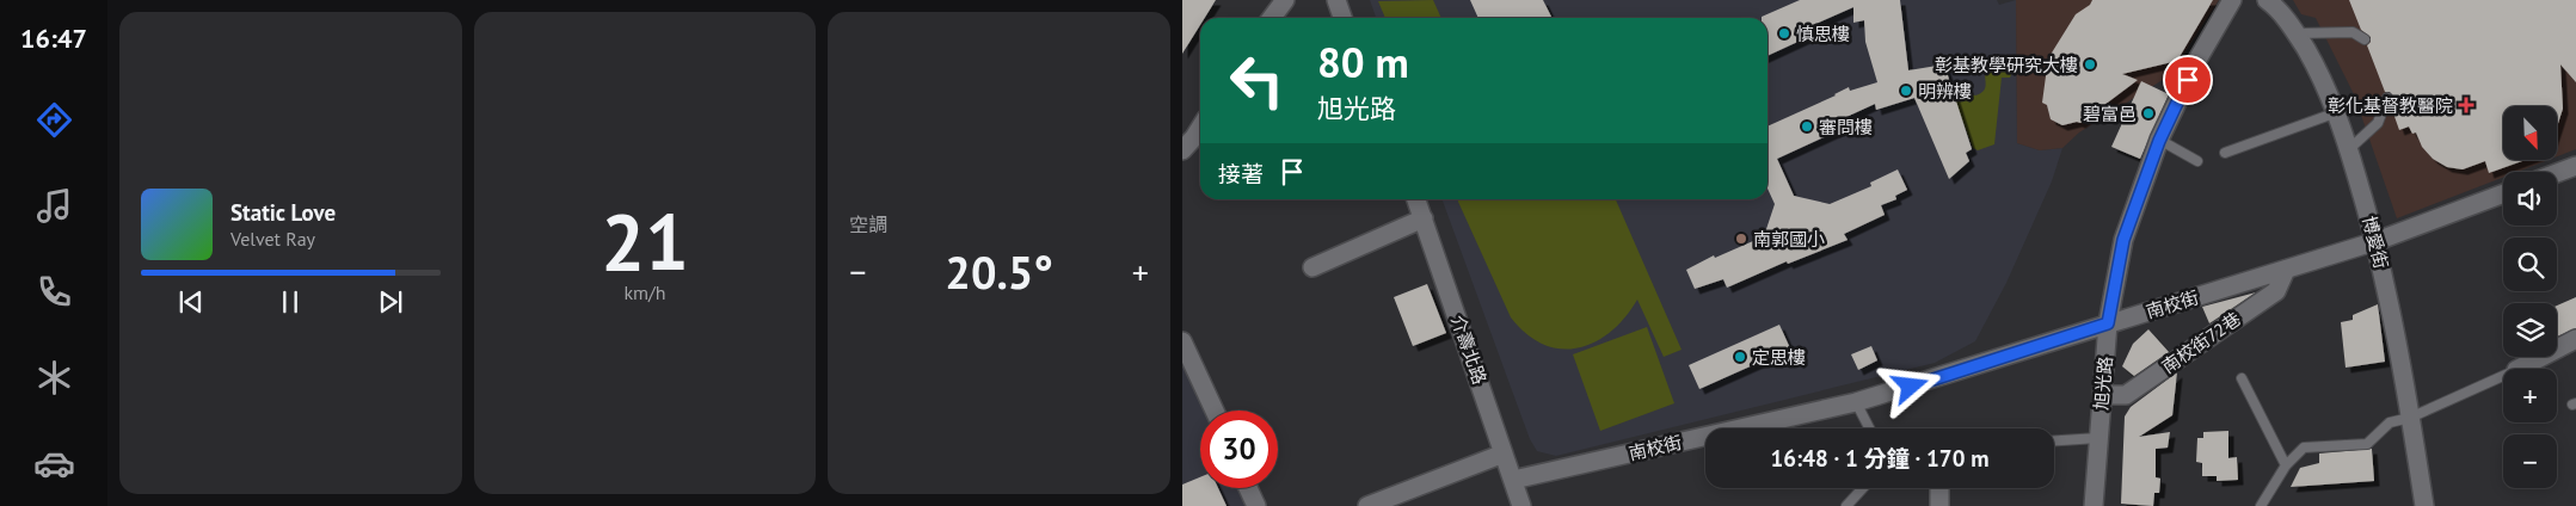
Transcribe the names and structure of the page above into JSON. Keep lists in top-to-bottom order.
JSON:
{
  "streets": {
    "street": [
      "博愛街",
      "南校街",
      "南校街72巷",
      "介壽北路",
      "旭光路"
    ]
  },
  "crossings": [
    ["博愛街", "南校街"],
    ["南校街", "南校街72巷"],
    ["南校街", "介壽北路"],
    ["南校街", "旭光路"],
    ["南校街72巷", "旭光路"]
  ],
  "places": {
    "other": [
      "慎思樓",
      "彰基教學研究大樓",
      "明辨樓",
      "碧富邑",
      "審問樓",
      "南郭國小",
      "定思樓"
    ],
    "health": ["彰化基督教醫院"]
  },
  "north": "bottom right",
  "page": {
    "tabs": "16:47",
    "tile": [
      ["21", "km/h"],
      "空調"
    ],
    "turn": ["80 m", "旭光路"],
    "map_buttons": ["+", "−"],
    "then": "接著",
    "song": ["Static Love", "Velvet Ray"],
    "heat": ["−", "20.5°", "+"],
    "limit": "30",
    "trip": "16:48 · 1 分鐘 · 170 m"
  }
}
